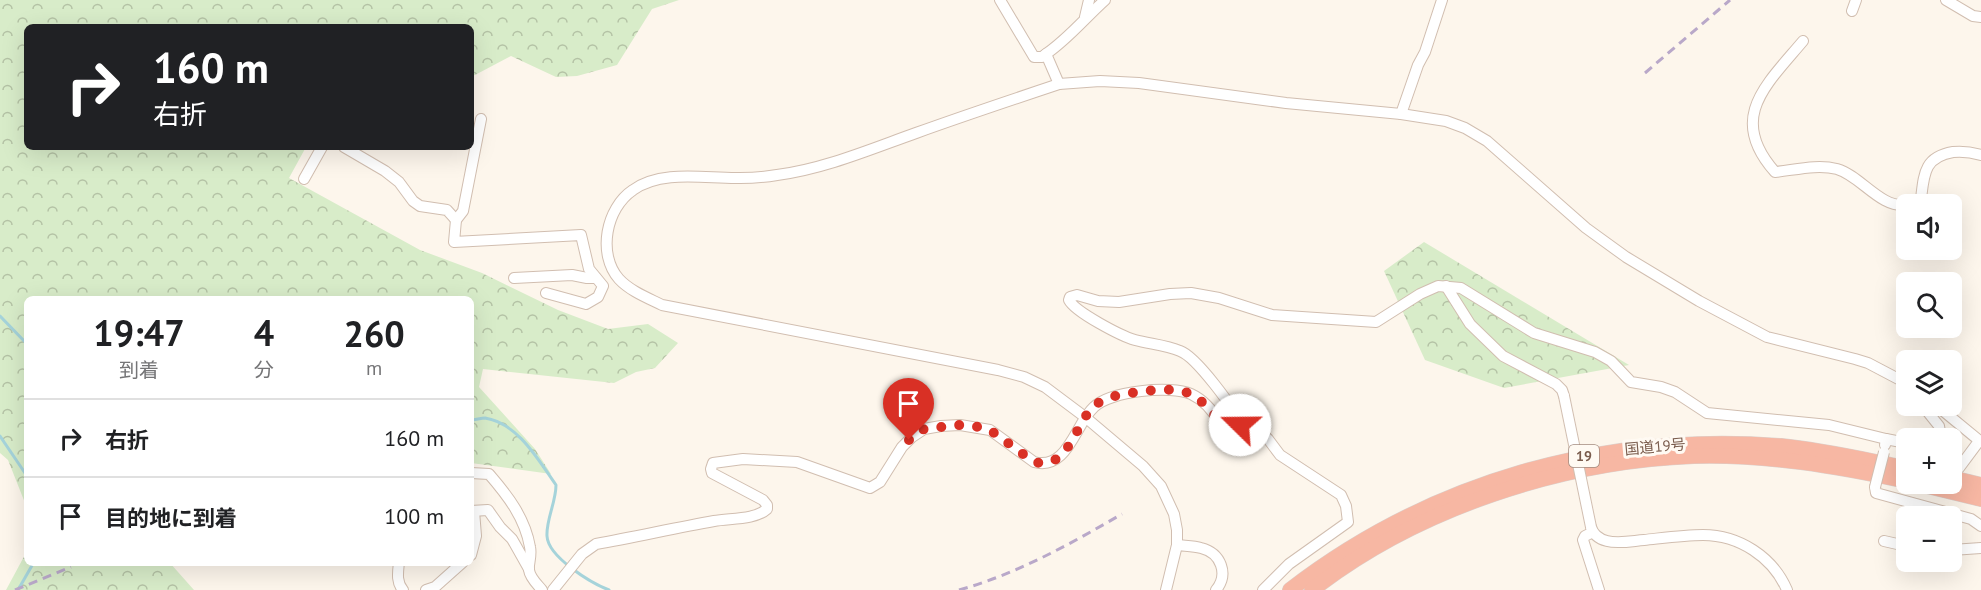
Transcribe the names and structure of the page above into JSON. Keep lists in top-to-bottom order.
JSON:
{
  "streets": {
    "highway": ["国道19号", "19"]
  },
  "page": {
    "turn": ["160 m", "右折"],
    "map_buttons": ["+", "−"],
    "eta": [
      "19:47",
      "到着",
      "4",
      "分",
      "260",
      "m"
    ],
    "list": [
      {
        "name": "右折",
        "value": "160 m"
      },
      {
        "name": "目的地に到着",
        "value": "100 m"
      }
    ]
  }
}
